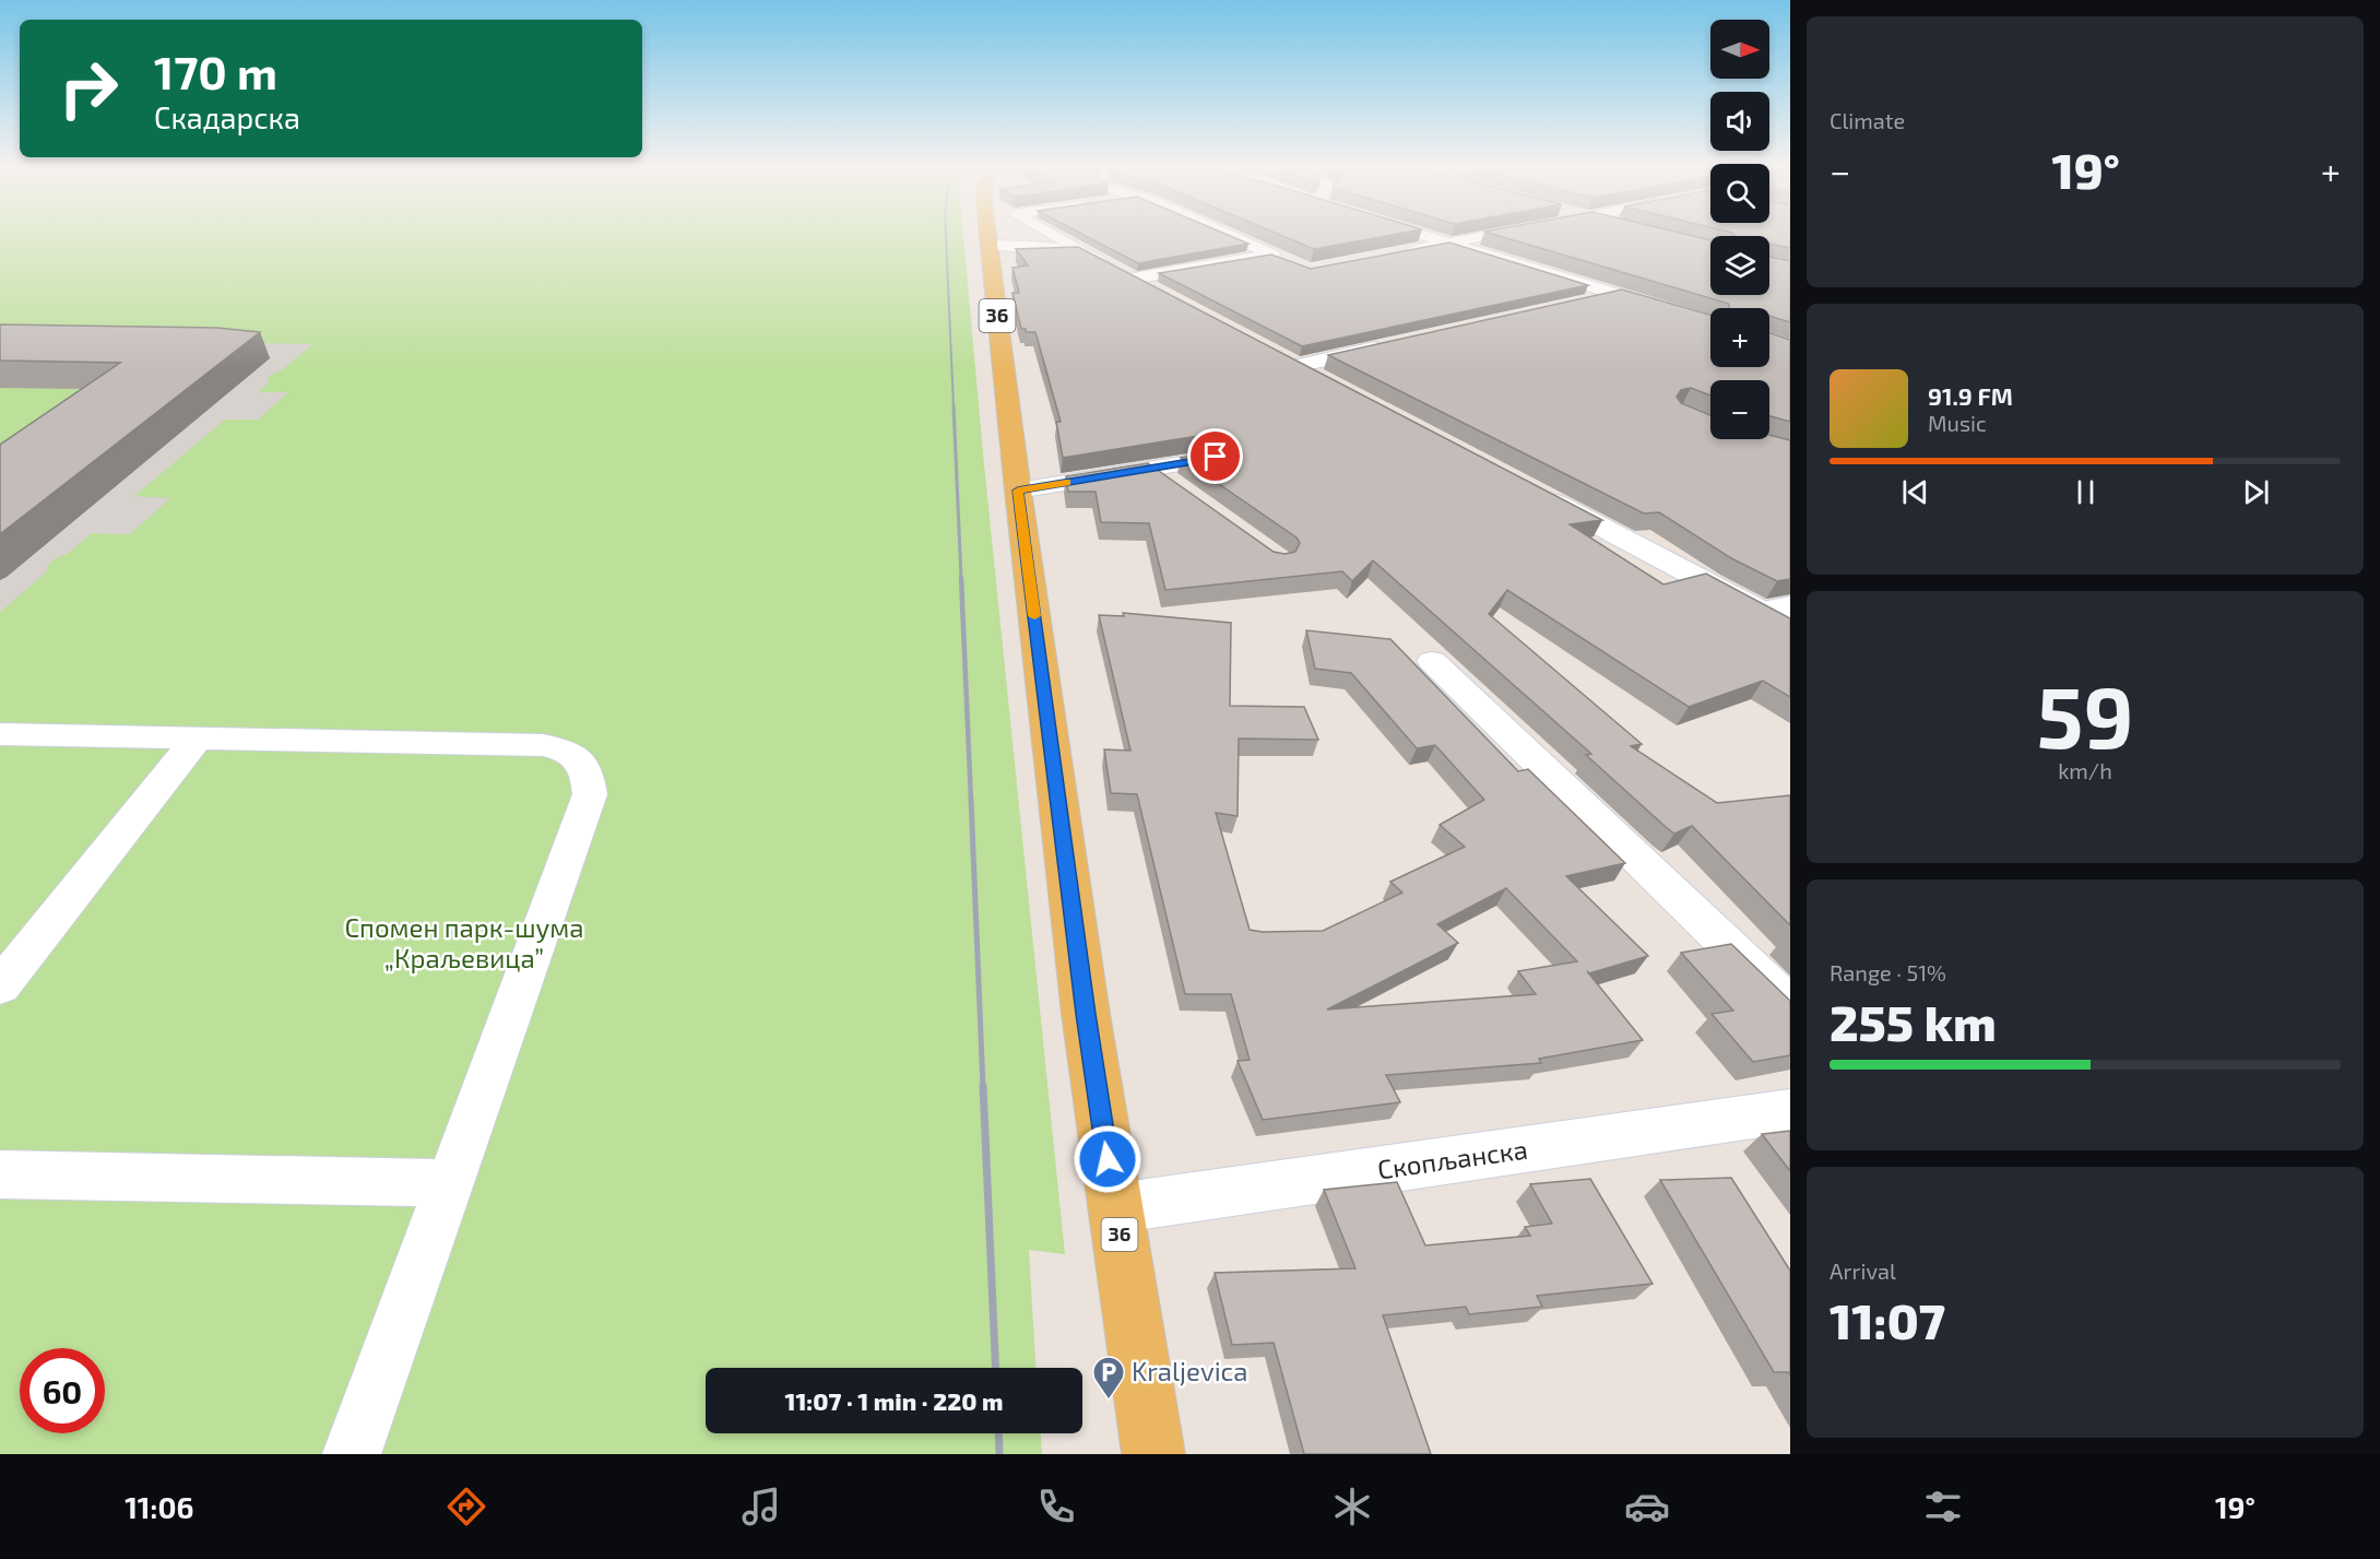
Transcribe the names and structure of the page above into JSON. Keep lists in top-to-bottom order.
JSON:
{
  "streets": {
    "main road": ["36"],
    "street": ["Скопљанска"]
  },
  "crossings": [
    ["36", "Скопљанска"]
  ],
  "parks": ["Спомен парк-шума „Краљевица”"],
  "places": {
    "parking": ["Kraljevica"]
  },
  "north": "right",
  "page": {
    "tile": [
      "Climate",
      ["59", "km/h"],
      ["Range · 51%", "255 km"],
      ["Arrival", "11:07"]
    ],
    "map_buttons": ["+", "−"],
    "turn": ["170 m", "Скадарска"],
    "heat": ["−", "19°", "+"],
    "song": ["91.9 FM", "Music"],
    "limit": "60",
    "trip": "11:07 · 1 min · 220 m",
    "tabs": ["11:06", "19°"]
  }
}
